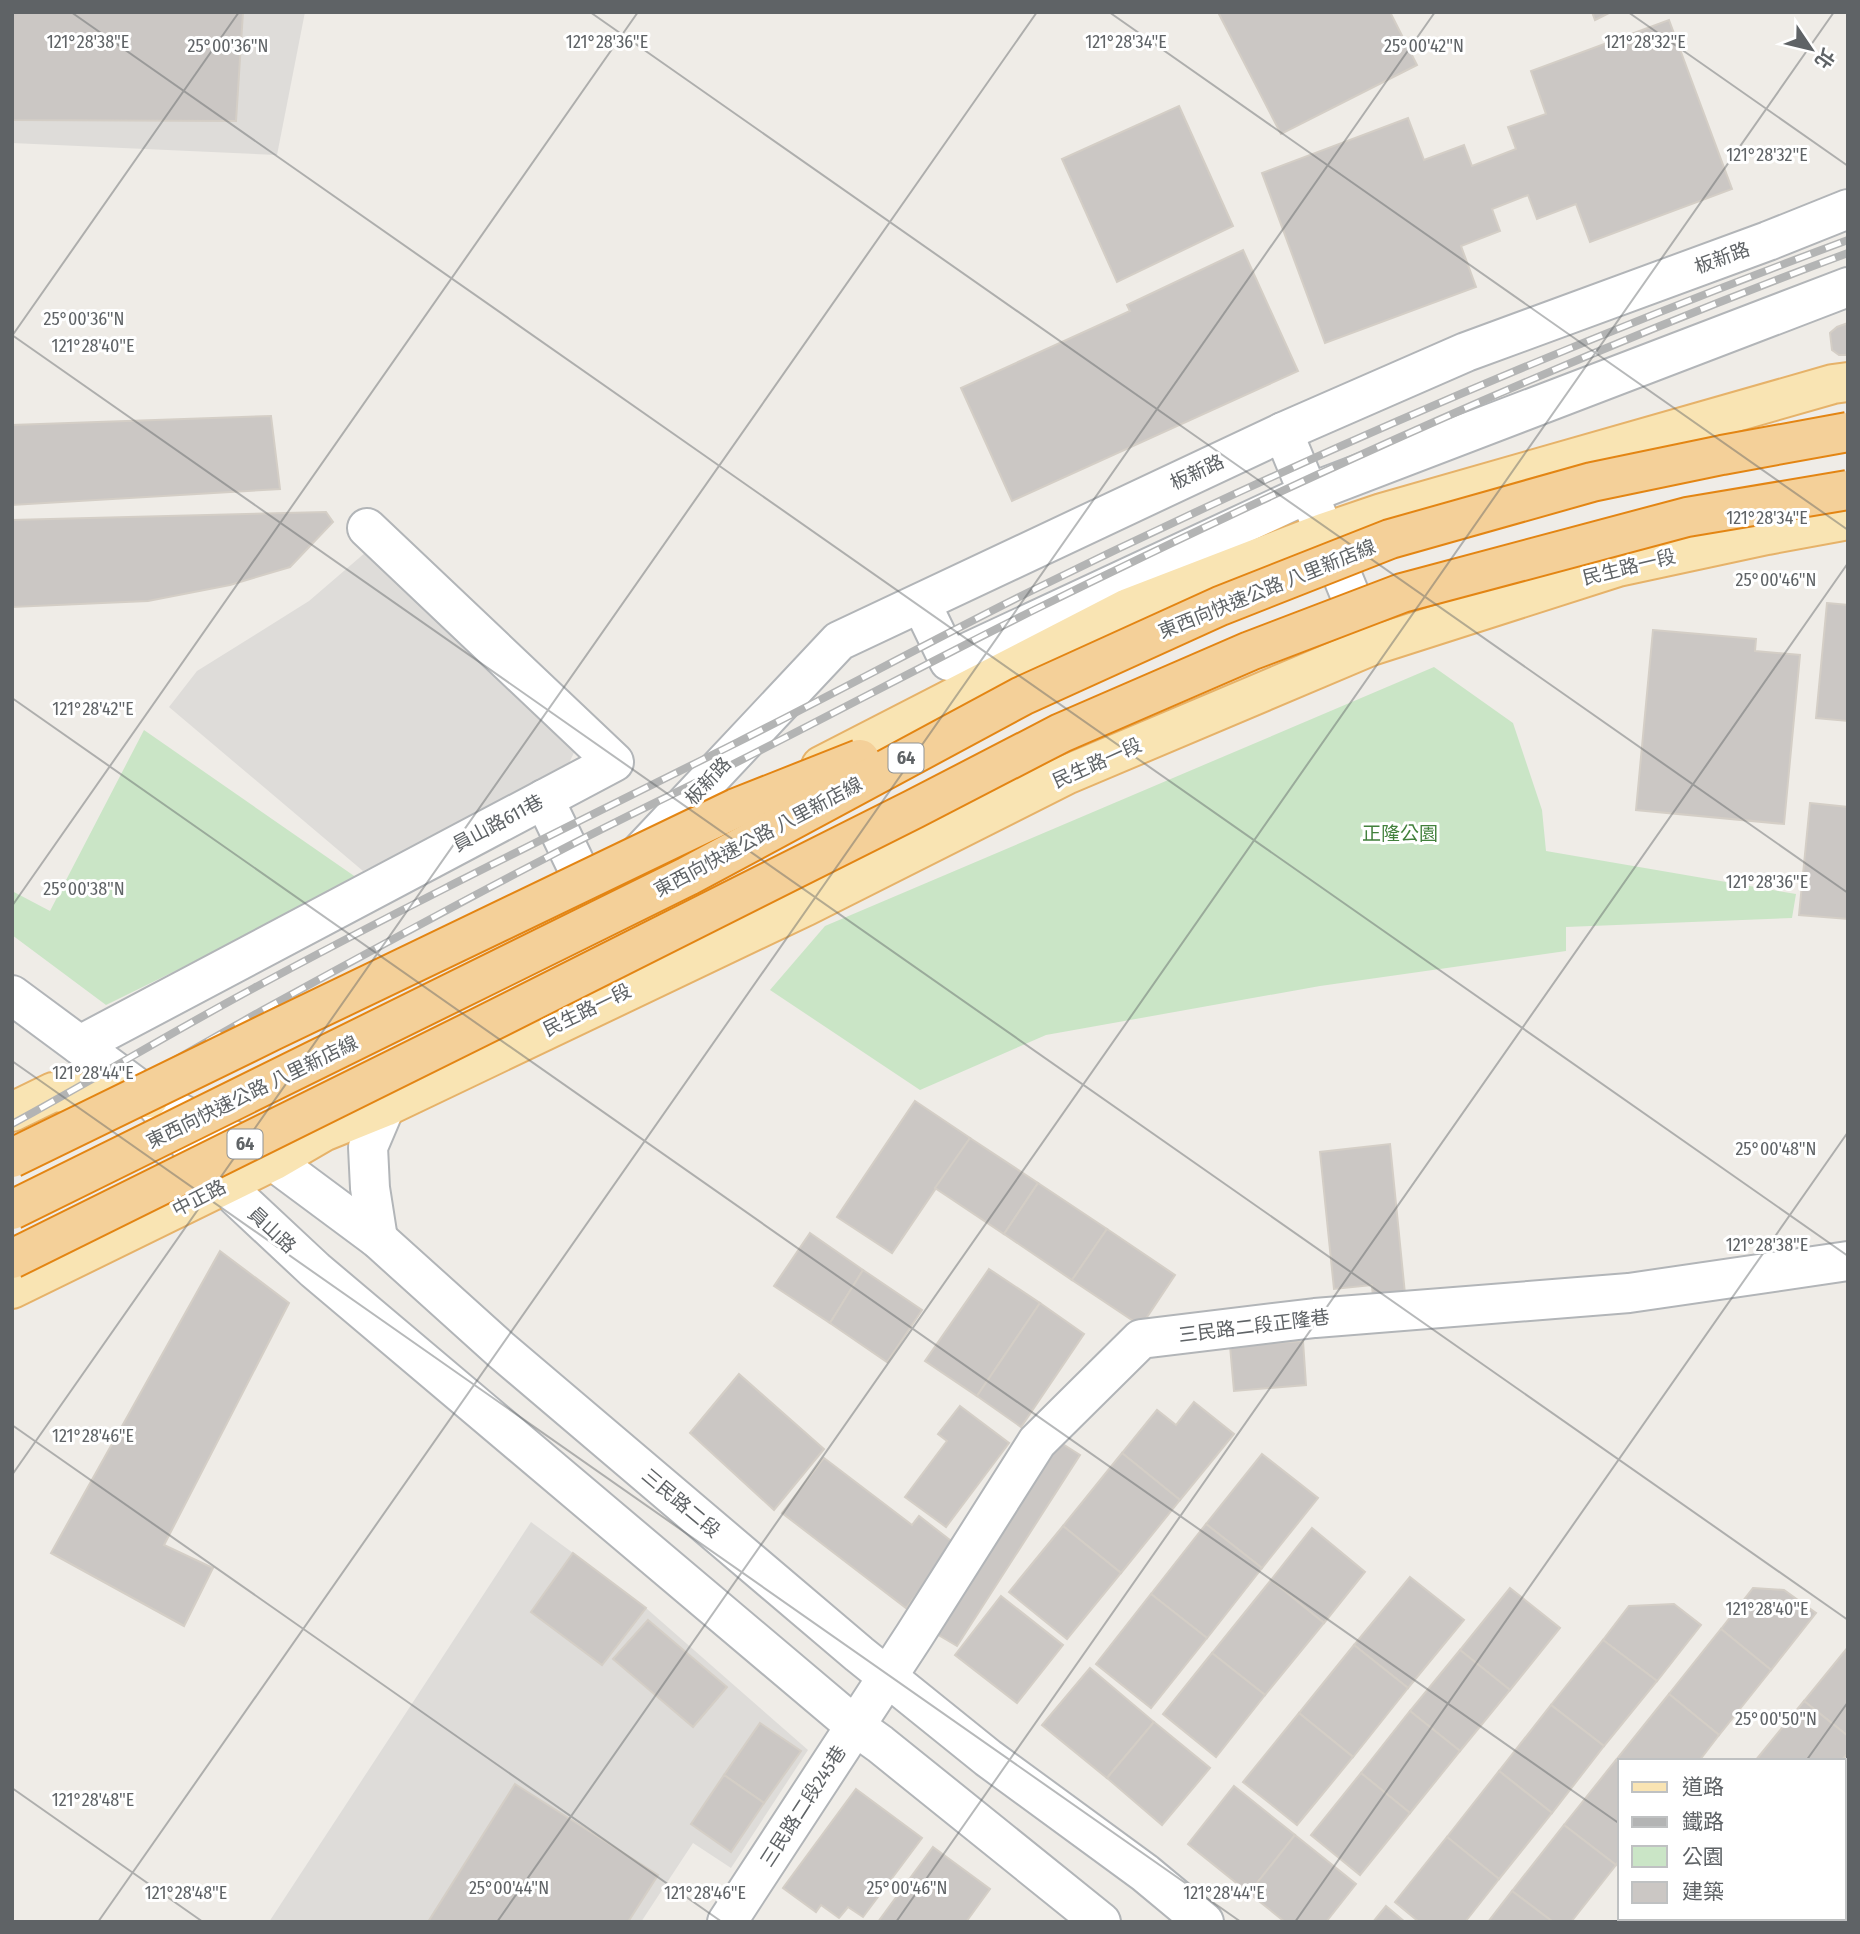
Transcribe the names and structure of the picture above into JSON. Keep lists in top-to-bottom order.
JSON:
{
  "streets": {
    "highway": ["東西向快速公路 八里新店線", "64"],
    "main road": ["民生路一段", "中正路"],
    "street": [
      "板新路",
      "員山路611巷",
      "員山路",
      "三民路二段正隆巷",
      "三民路二段",
      "三民路二段245巷"
    ]
  },
  "crossings": [
    ["民生路一段", "中正路"],
    ["員山路611巷", "員山路"],
    ["中正路", "員山路"],
    ["中正路", "三民路二段"],
    ["員山路", "三民路二段正隆巷"],
    ["員山路", "三民路二段"],
    ["員山路", "三民路二段245巷"],
    ["三民路二段正隆巷", "三民路二段"],
    ["三民路二段正隆巷", "三民路二段245巷"]
  ],
  "parks": ["正隆公園"],
  "legend": [
    "道路",
    "鐵路",
    "公園",
    "建築"
  ],
  "north": "bottom right",
  "coordinates": [
    "121°28'38\"E",
    "121°28'36\"E",
    "121°28'34\"E",
    "121°28'32\"E",
    "25°00'36\"N",
    "25°00'42\"N",
    "121°28'40\"E",
    "25°00'46\"N",
    "121°28'42\"E",
    "25°00'38\"N",
    "121°28'44\"E",
    "25°00'48\"N",
    "121°28'46\"E",
    "25°00'50\"N",
    "121°28'48\"E",
    "25°00'44\"N"
  ]
}
